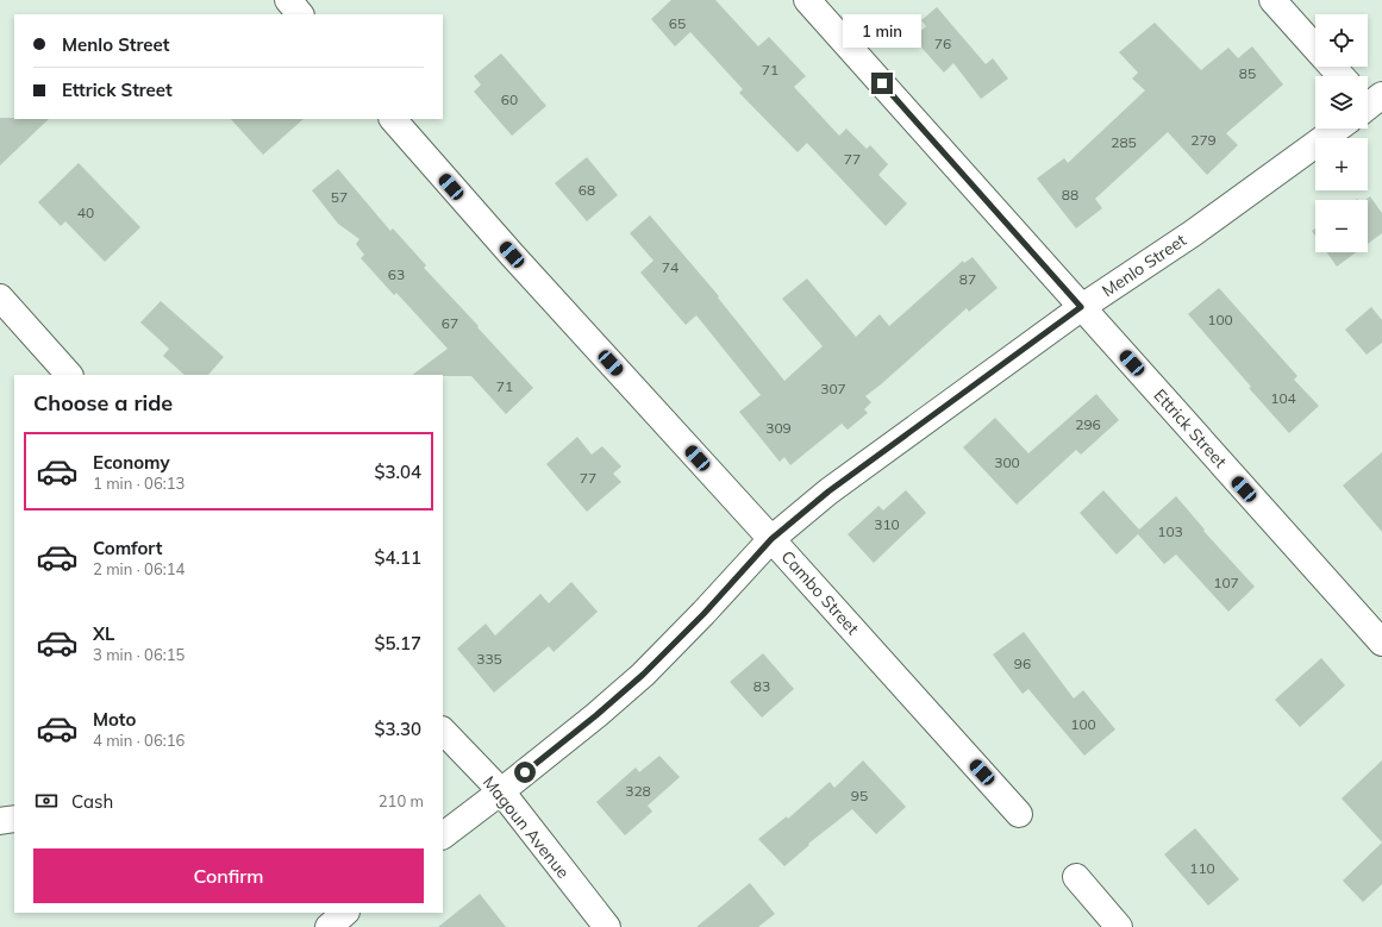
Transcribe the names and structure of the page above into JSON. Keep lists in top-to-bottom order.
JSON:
{
  "streets": {
    "street": [
      "Menlo Street",
      "Ettrick Street",
      "Cambo Street",
      "Magoun Avenue"
    ]
  },
  "crossings": [
    ["Menlo Street", "Ettrick Street"],
    ["Menlo Street", "Cambo Street"],
    ["Menlo Street", "Magoun Avenue"]
  ],
  "house_numbers": [
    "65",
    "76",
    "71",
    "85",
    "60",
    "279",
    "285",
    "77",
    "68",
    "88",
    "57",
    "40",
    "74",
    "63",
    "87",
    "100",
    "67",
    "71",
    "307",
    "104",
    "296",
    "309",
    "300",
    "77",
    "310",
    "103",
    "107",
    "335",
    "96",
    "83",
    "100",
    "328",
    "95",
    "110"
  ],
  "page": {
    "map_buttons": ["+", "−"],
    "bubble": "1 min",
    "banner": ["Menlo Street", "Ettrick Street"],
    "heading": "Choose a ride",
    "list": [
      {
        "name": "Economy",
        "note": "1 min · 06:13",
        "value": "$3.04"
      },
      {
        "name": "Comfort",
        "note": "2 min · 06:14",
        "value": "$4.11"
      },
      {
        "name": "XL",
        "note": "3 min · 06:15",
        "value": "$5.17"
      },
      {
        "name": "Moto",
        "note": "4 min · 06:16",
        "value": "$3.30"
      }
    ],
    "pay": ["Cash", "210 m"],
    "buttons": "Confirm"
  }
}
